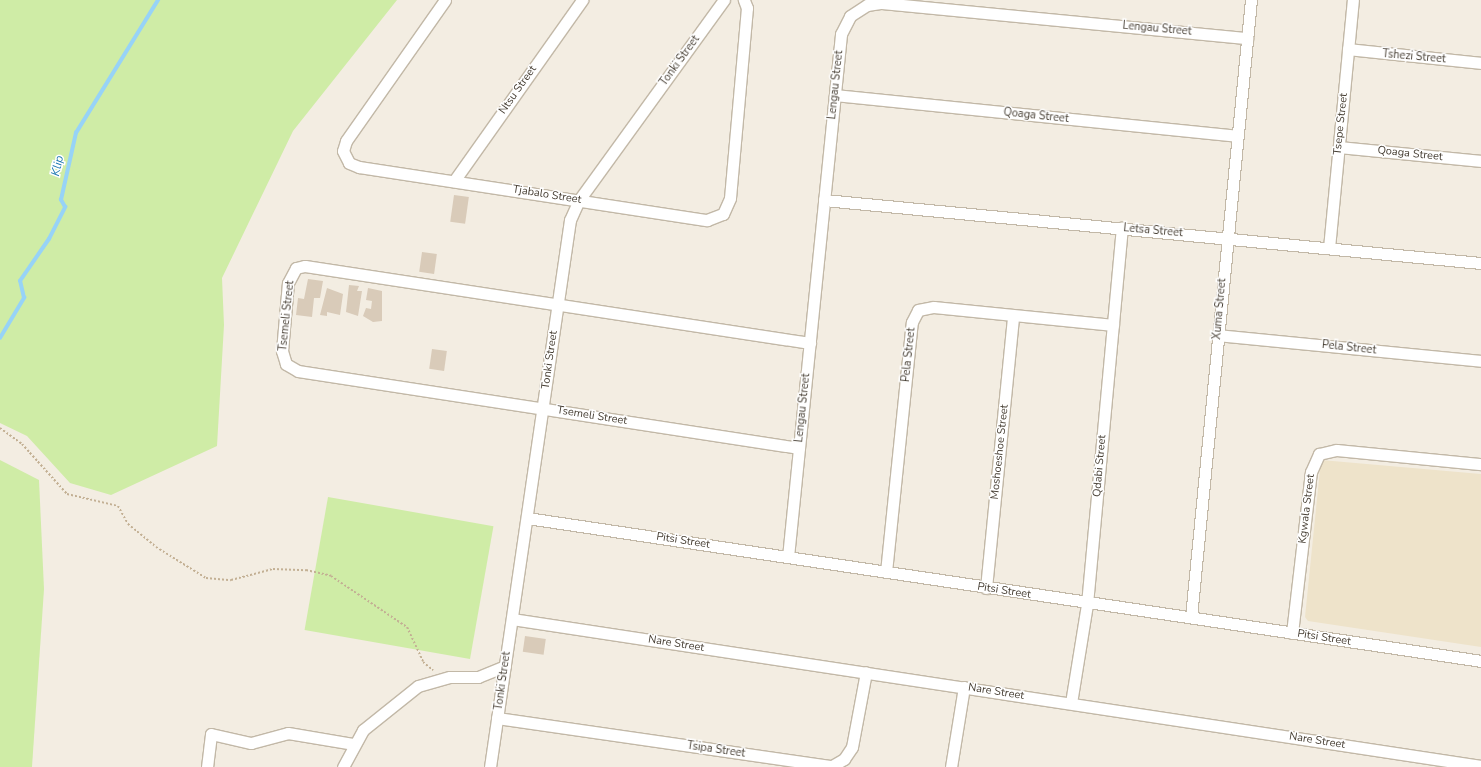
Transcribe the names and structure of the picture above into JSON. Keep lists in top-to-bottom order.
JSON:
{
  "streets": {
    "street": [
      "Lengau Street",
      "Tshezi Street",
      "Tonki Street",
      "Ntsu Street",
      "Qoaga Street",
      "Tsepe Street",
      "Tjabalo Street",
      "Letsa Street",
      "Xuma Street",
      "Tsemeli Street",
      "Pela Street",
      "Moshoeshoe Street",
      "Qdabi Street",
      "Kgwala Street",
      "Pitsi Street",
      "Nare Street",
      "Tsipa Street"
    ]
  },
  "crossings": [
    ["Lengau Street", "Qoaga Street"],
    ["Lengau Street", "Letsa Street"],
    ["Lengau Street", "Xuma Street"],
    ["Lengau Street", "Tsemeli Street"],
    ["Lengau Street", "Pitsi Street"],
    ["Tshezi Street", "Tsepe Street"],
    ["Tonki Street", "Tjabalo Street"],
    ["Tonki Street", "Tsemeli Street"],
    ["Tonki Street", "Pitsi Street"],
    ["Tonki Street", "Nare Street"],
    ["Tonki Street", "Tsipa Street"],
    ["Ntsu Street", "Tjabalo Street"],
    ["Qoaga Street", "Tsepe Street"],
    ["Qoaga Street", "Xuma Street"],
    ["Tsepe Street", "Letsa Street"],
    ["Letsa Street", "Xuma Street"],
    ["Letsa Street", "Qdabi Street"],
    ["Xuma Street", "Pela Street"],
    ["Xuma Street", "Pitsi Street"],
    ["Pela Street", "Moshoeshoe Street"],
    ["Pela Street", "Qdabi Street"],
    ["Pela Street", "Pitsi Street"],
    ["Moshoeshoe Street", "Pitsi Street"],
    ["Qdabi Street", "Pitsi Street"],
    ["Qdabi Street", "Nare Street"],
    ["Kgwala Street", "Pitsi Street"],
    ["Nare Street", "Tsipa Street"]
  ],
  "water": ["Klip"]
}
